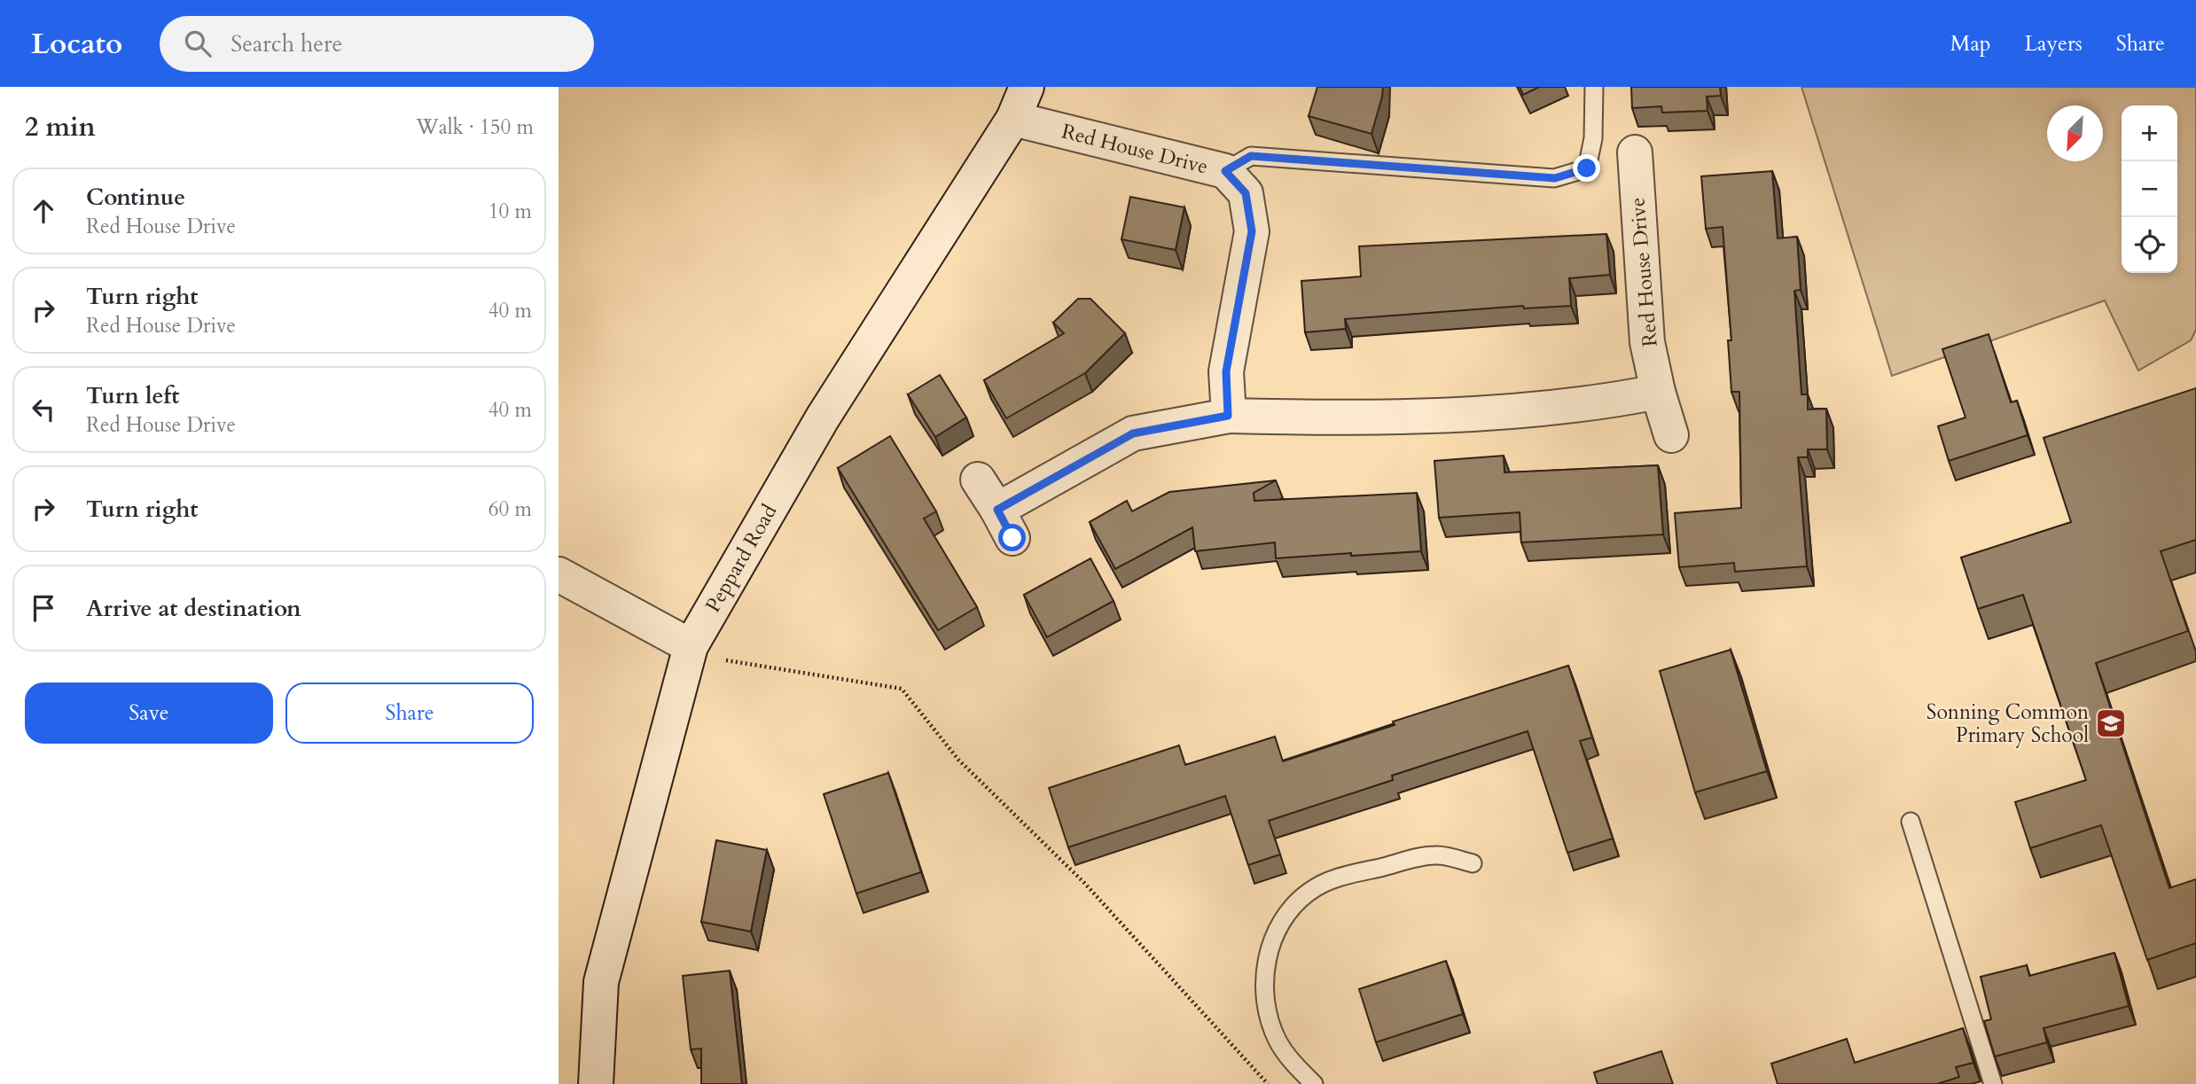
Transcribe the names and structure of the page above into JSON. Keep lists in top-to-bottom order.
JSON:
{
  "streets": {
    "street": ["Red House Drive", "Peppard Road"]
  },
  "crossings": [
    ["Red House Drive", "Peppard Road"]
  ],
  "places": {
    "school or university": ["Sonning Common Primary School"]
  },
  "north": "bottom left",
  "page": {
    "header": "Locato",
    "search": "Search here",
    "nav": ["Map", "Layers", "Share"],
    "heading": ["2 min", "Walk · 150 m"],
    "map_buttons": ["+", "−"],
    "list": [
      ["Continue", "Red House Drive", "10 m"],
      ["Turn right", "Red House Drive", "40 m"],
      ["Turn left", "Red House Drive", "40 m"],
      ["Turn right", "60 m"],
      "Arrive at destination"
    ],
    "buttons": ["Save", "Share"]
  }
}
